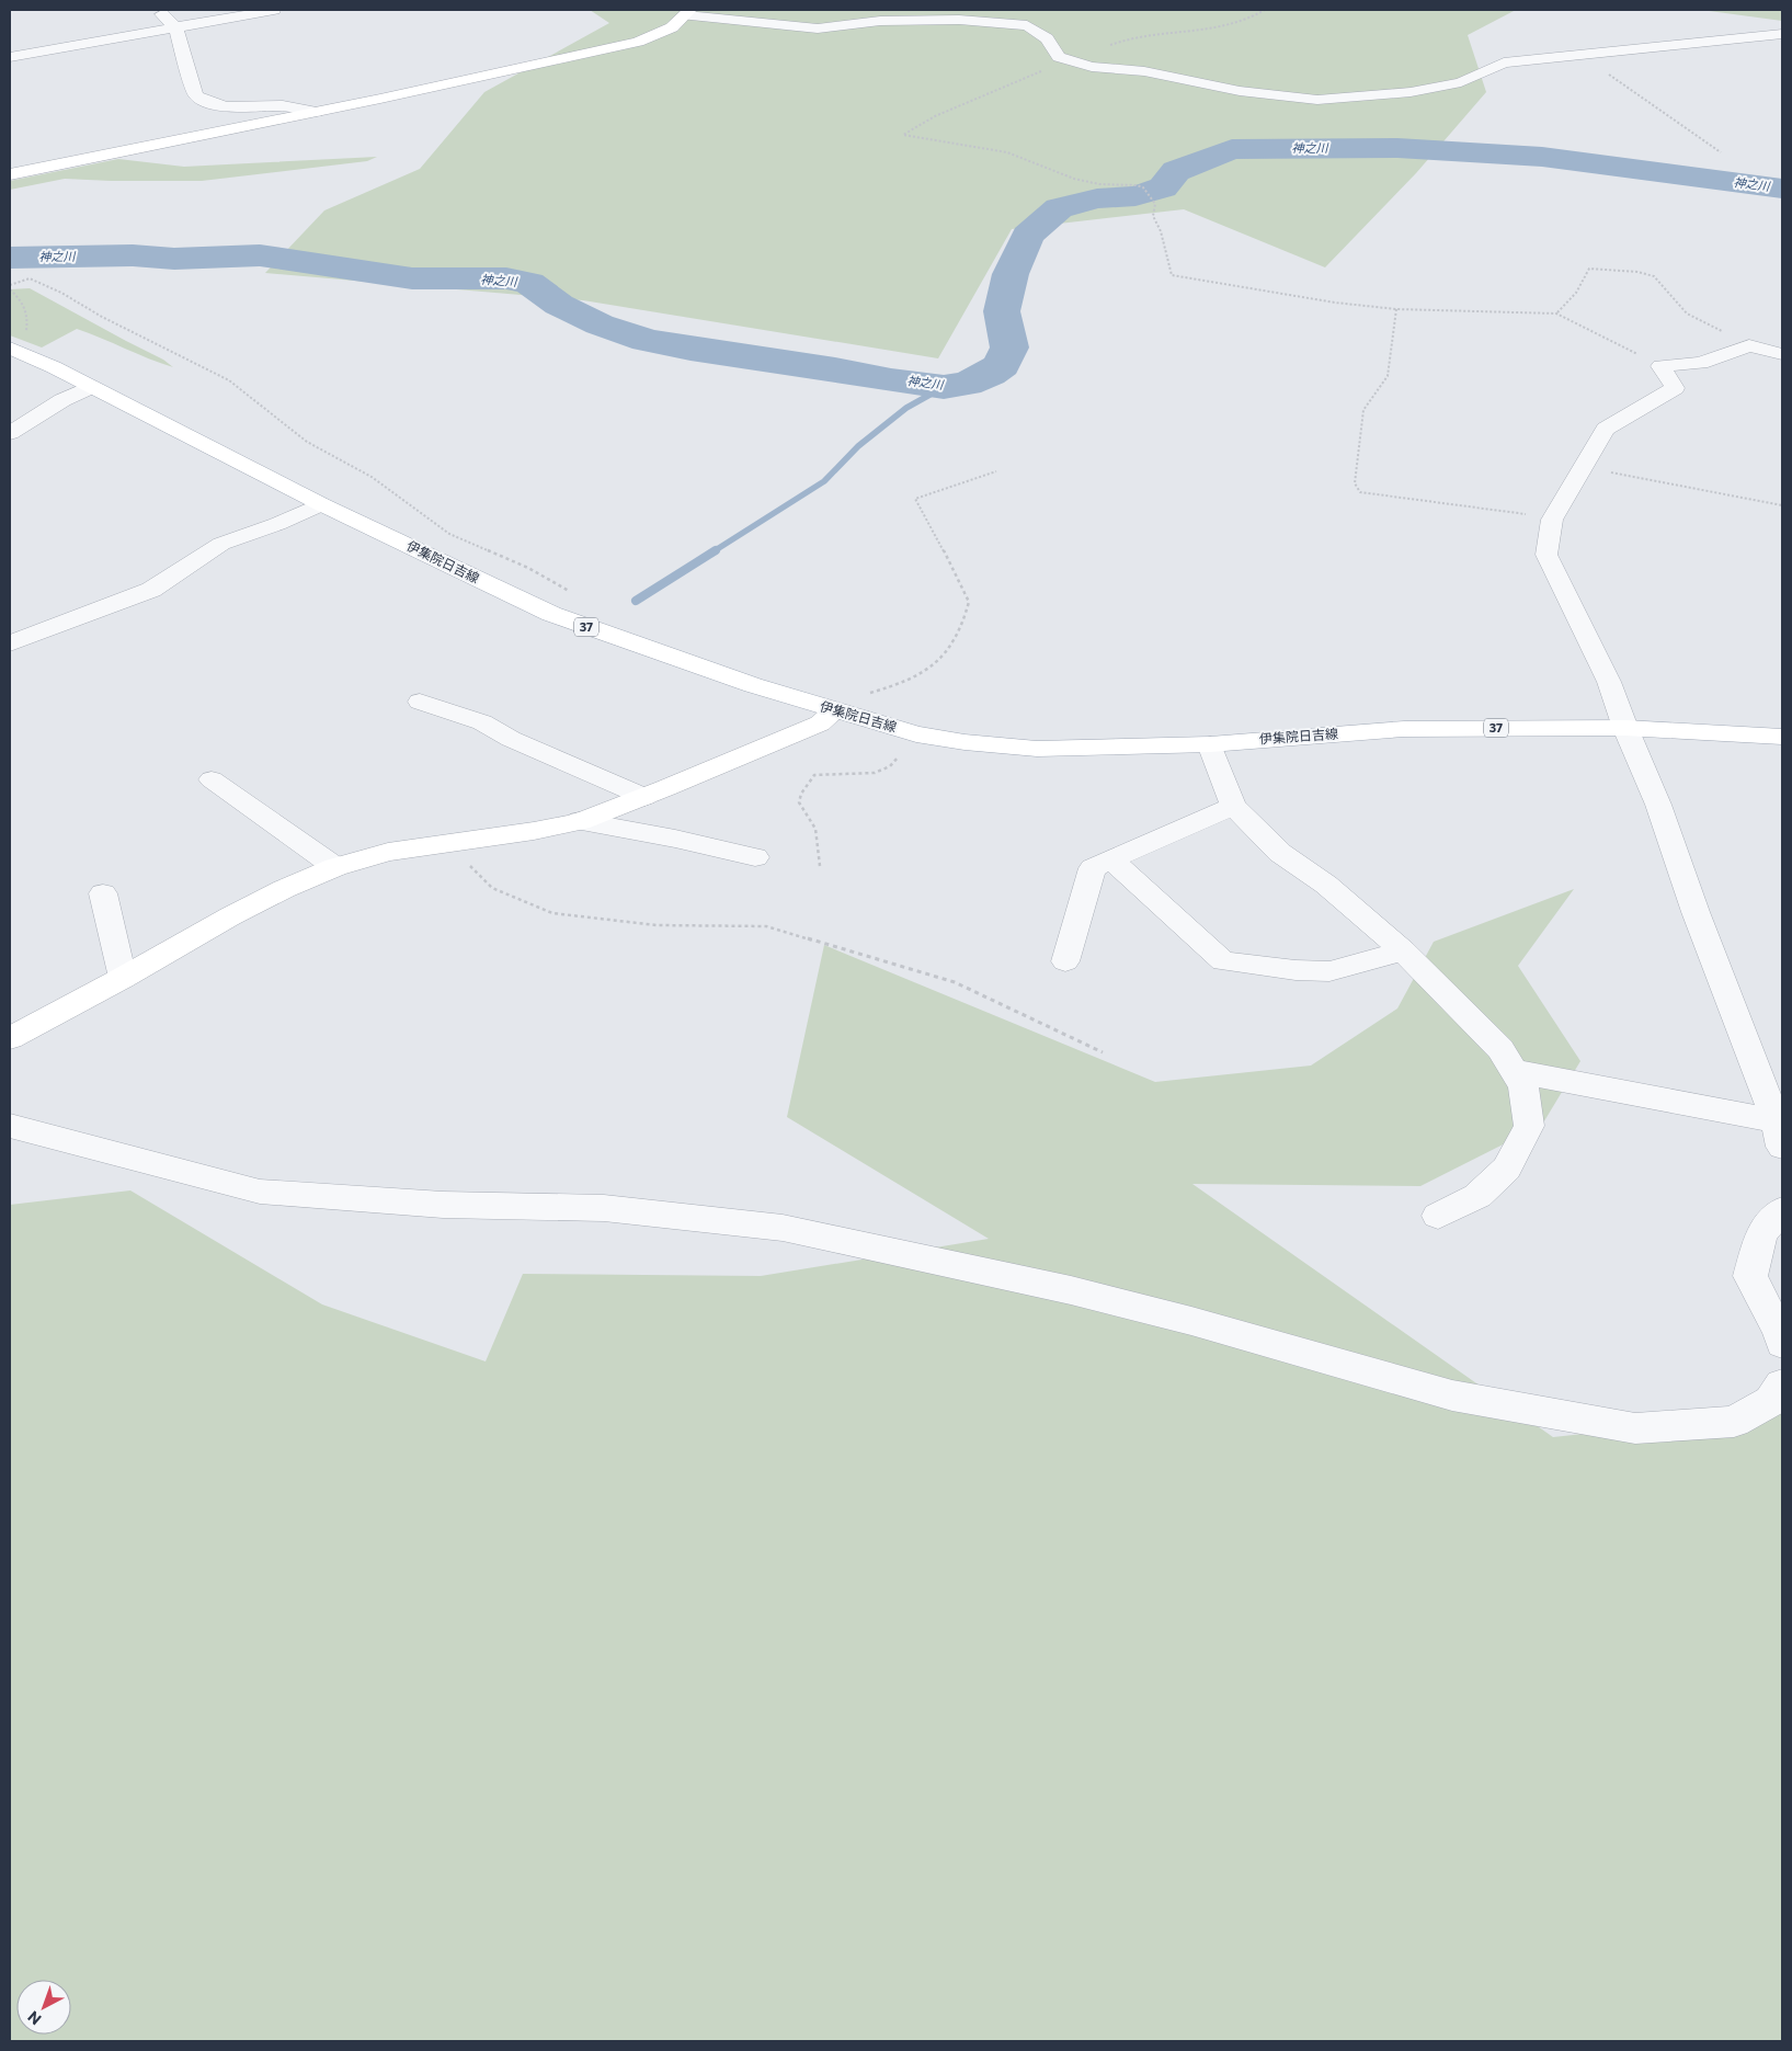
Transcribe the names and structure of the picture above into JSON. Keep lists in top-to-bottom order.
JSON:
{
  "streets": {
    "main road": ["伊集院日吉線", "37"]
  },
  "water": ["神之川"],
  "north": "bottom left"
}
